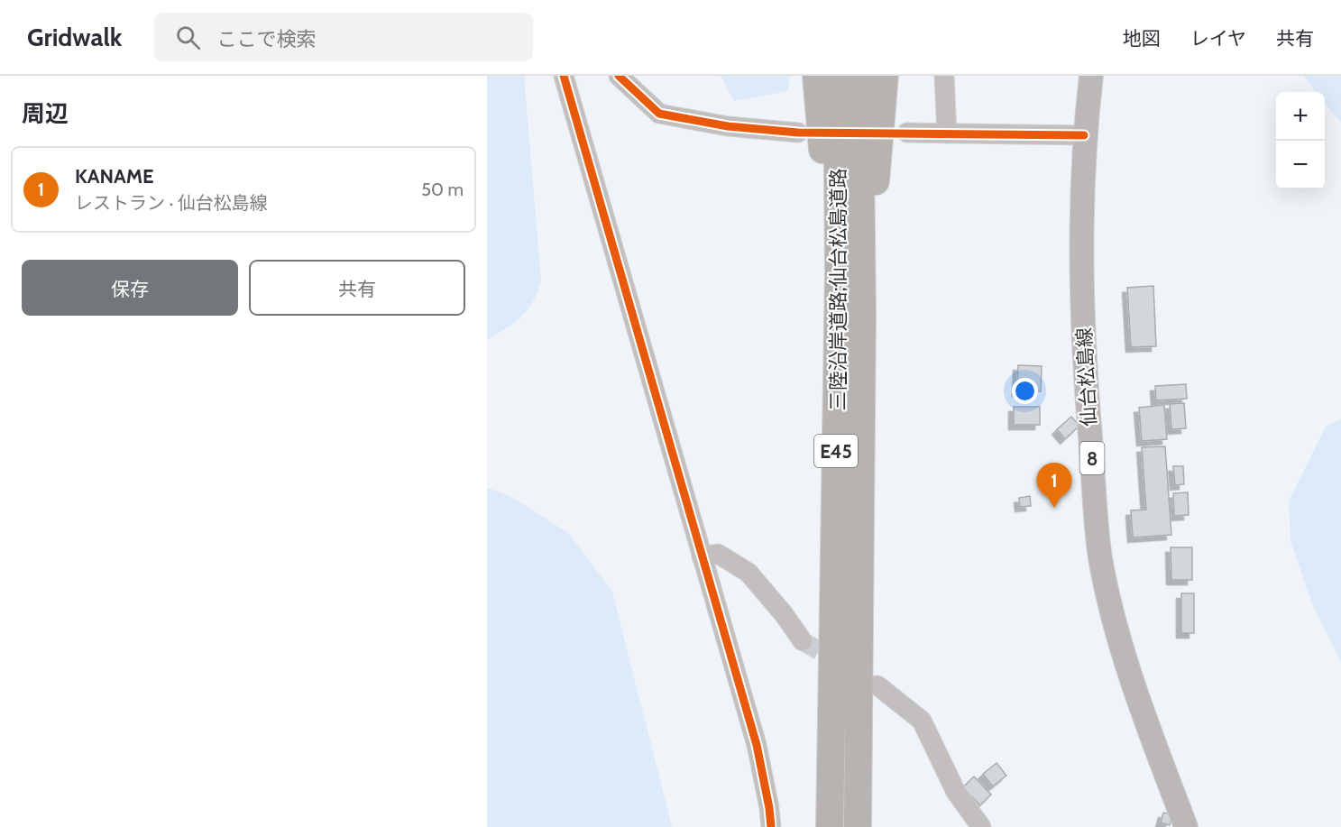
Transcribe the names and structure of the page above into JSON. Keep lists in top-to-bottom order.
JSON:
{
  "streets": {
    "highway": ["三陸沿岸道路;仙台松島道路", "E45"],
    "main road": ["仙台松島線", "8"]
  },
  "page": {
    "header": "Gridwalk",
    "search": "ここで検索",
    "nav": ["地図", "レイヤ", "共有"],
    "heading": "周辺",
    "map_buttons": ["+", "−"],
    "list": [
      {
        "mark": "1",
        "name": "KANAME",
        "note": "レストラン · 仙台松島線",
        "value": "50 m"
      }
    ],
    "buttons": ["保存", "共有"],
    "pins": "1"
  }
}
